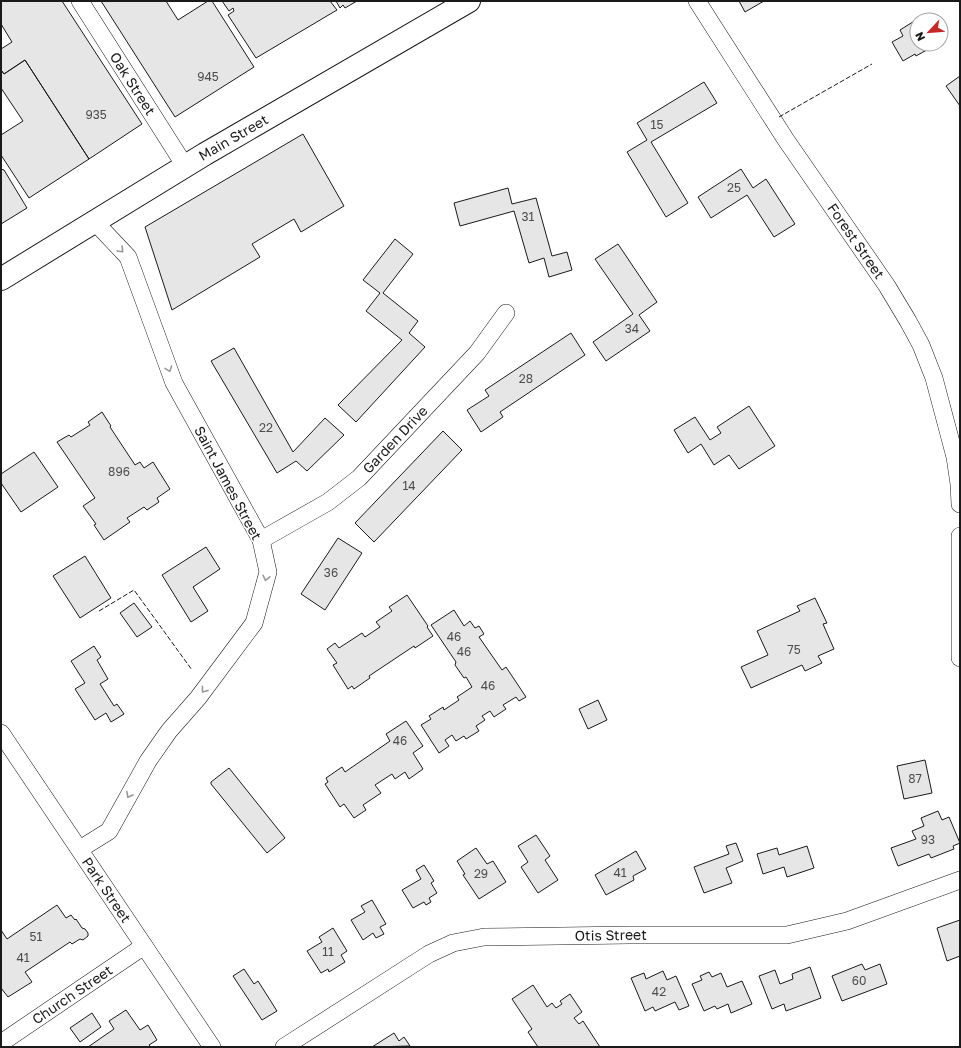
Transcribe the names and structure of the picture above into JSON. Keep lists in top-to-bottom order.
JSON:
{
  "streets": {
    "main road": ["Main Street"],
    "street": [
      "Oak Street",
      "Forest Street",
      "Garden Drive",
      "Saint James Street",
      "Park Street",
      "Otis Street",
      "Church Street"
    ]
  },
  "crossings": [
    ["Oak Street", "Main Street"],
    ["Main Street", "Saint James Street"],
    ["Garden Drive", "Saint James Street"],
    ["Saint James Street", "Park Street"],
    ["Park Street", "Church Street"]
  ],
  "one_way": ["Saint James Street"],
  "house_numbers": [
    "945",
    "935",
    "15",
    "25",
    "31",
    "34",
    "28",
    "22",
    "896",
    "14",
    "36",
    "46",
    "75",
    "46",
    "46",
    "46",
    "87",
    "93",
    "41",
    "29",
    "51",
    "11",
    "41",
    "60",
    "42"
  ],
  "north": "bottom left"
}
